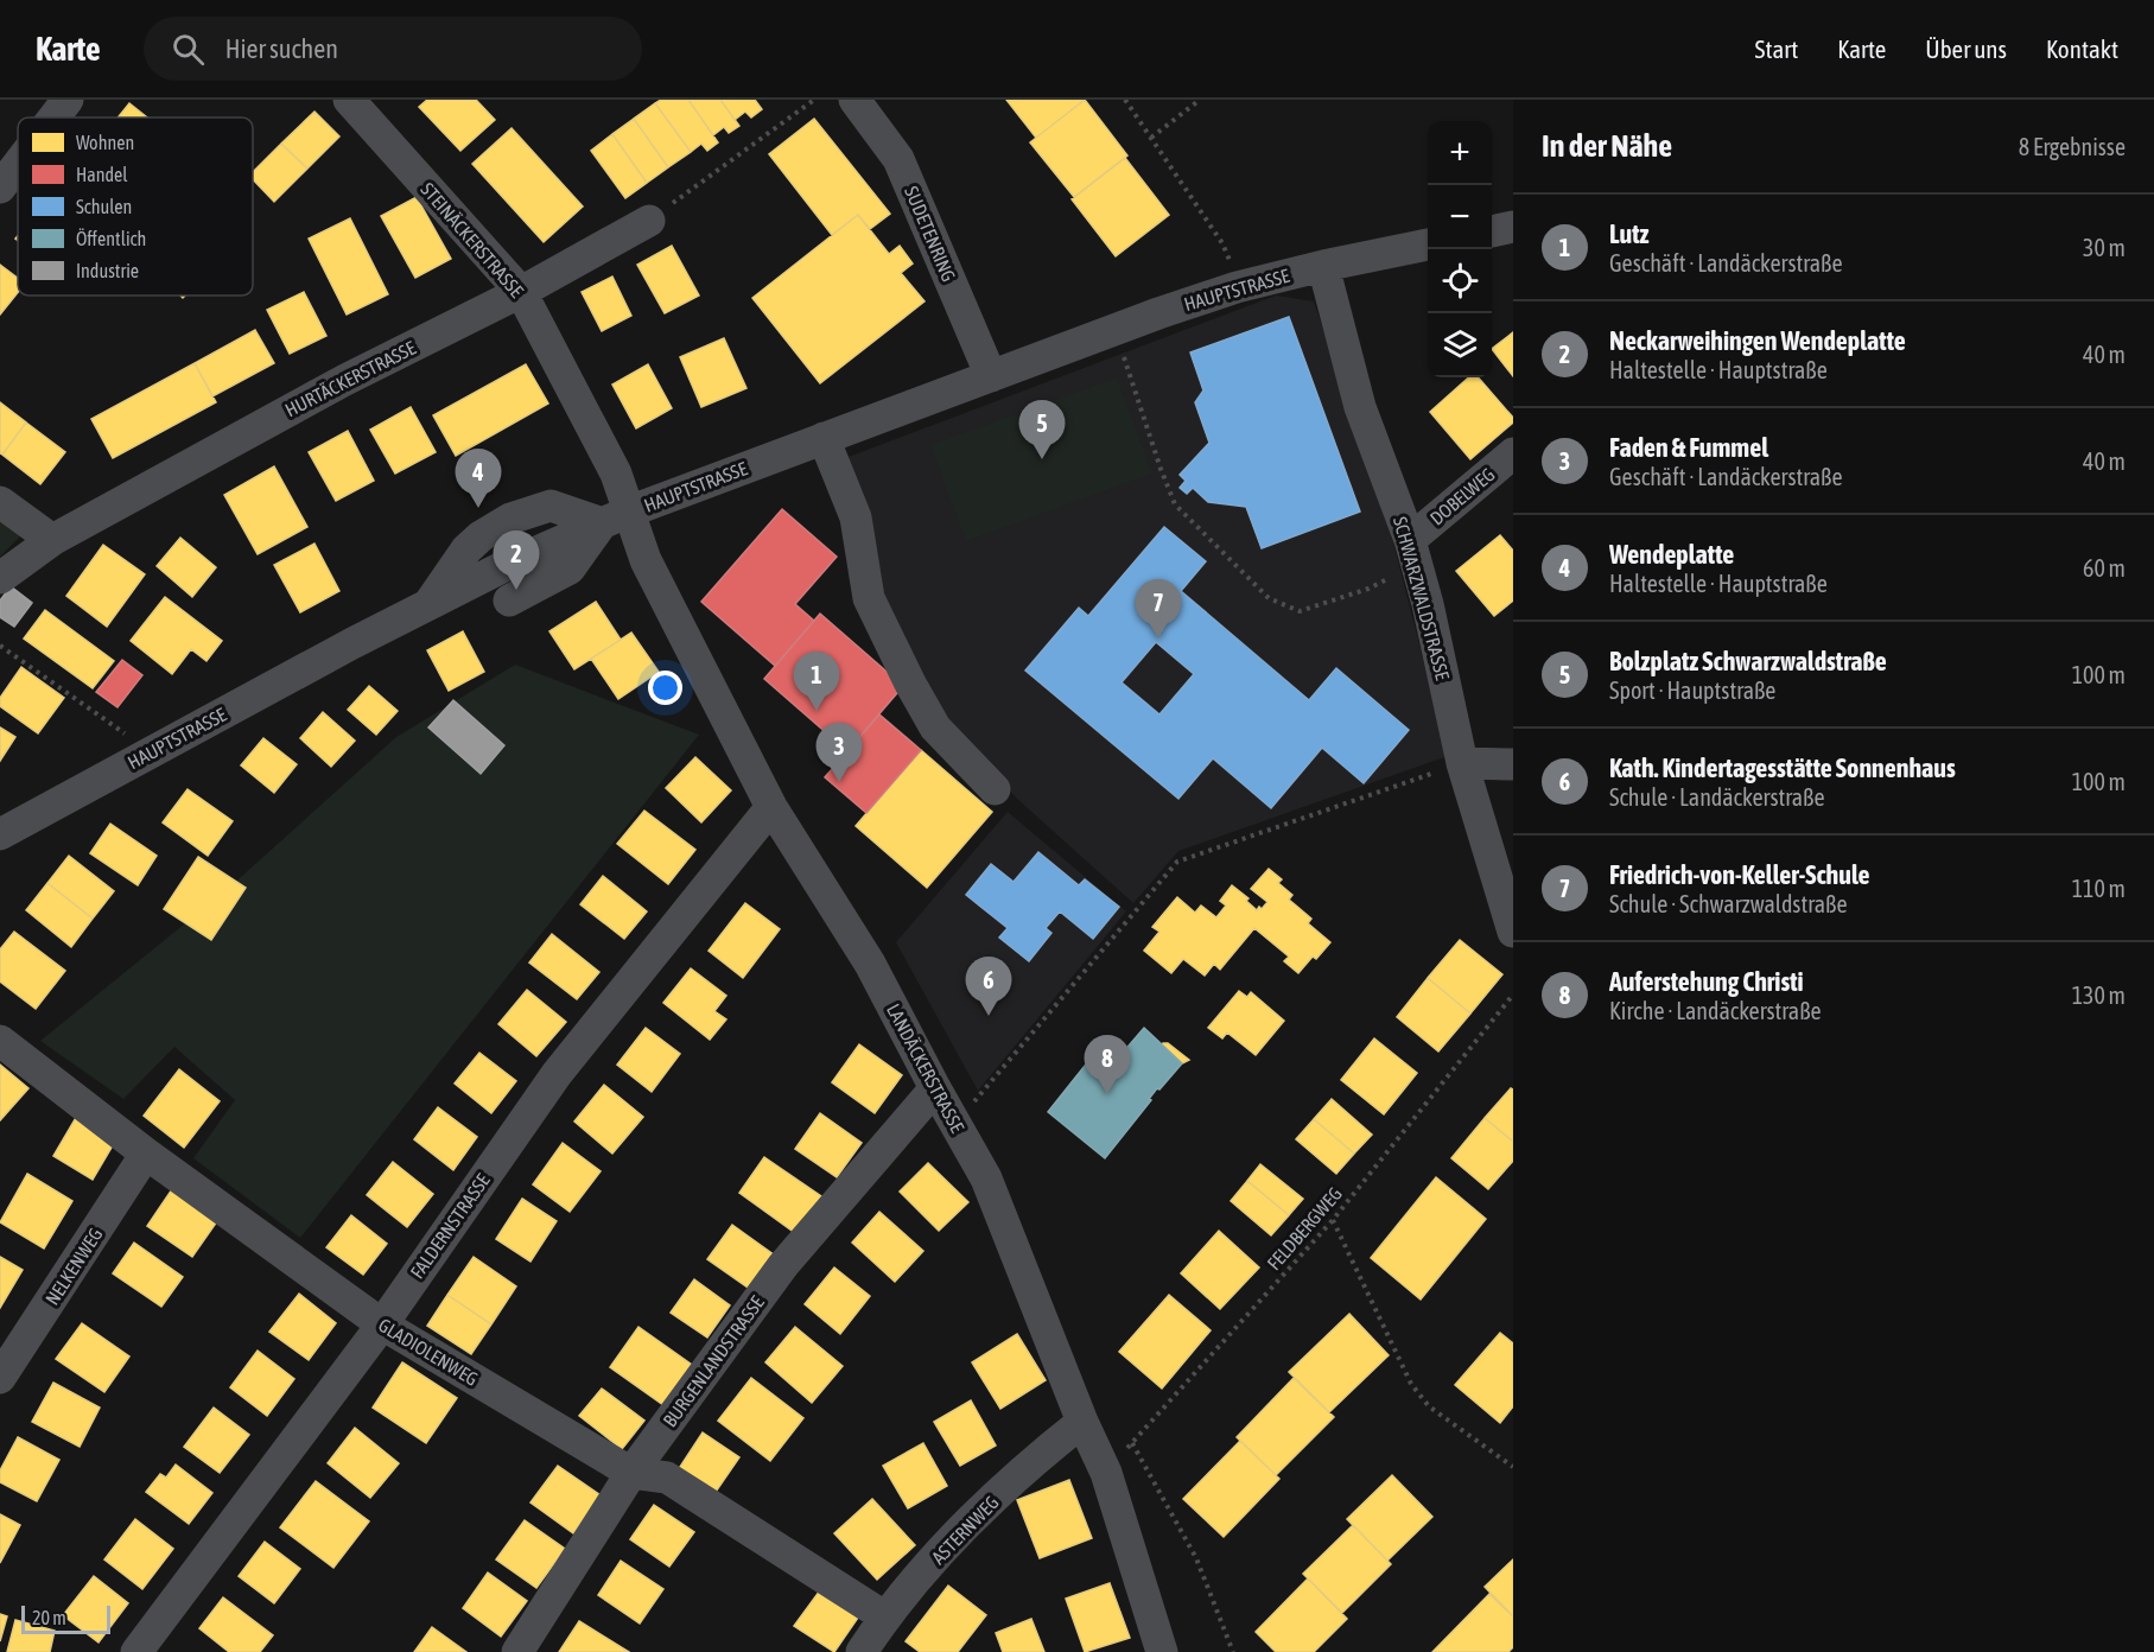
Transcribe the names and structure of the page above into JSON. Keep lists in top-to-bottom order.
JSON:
{
  "streets": {
    "street": [
      "SUDETENRING",
      "STEINÄCKERSTRASSE",
      "HAUPTSTRASSE",
      "HURTÄCKERSTRASSE",
      "DOBELWEG",
      "SCHWARZWALDSTRASSE",
      "LANDÄCKERSTRASSE",
      "FALDERNSTRASSE",
      "NELKENWEG",
      "GLADIOLENWEG",
      "BURGENLANDSTRASSE",
      "ASTERNWEG"
    ],
    "path": ["FELDBERGWEG"]
  },
  "crossings": [
    ["SUDETENRING", "HAUPTSTRASSE"],
    ["STEINÄCKERSTRASSE", "HAUPTSTRASSE"],
    ["STEINÄCKERSTRASSE", "HURTÄCKERSTRASSE"],
    ["STEINÄCKERSTRASSE", "LANDÄCKERSTRASSE"],
    ["HAUPTSTRASSE", "SCHWARZWALDSTRASSE"],
    ["HAUPTSTRASSE", "LANDÄCKERSTRASSE"],
    ["DOBELWEG", "SCHWARZWALDSTRASSE"],
    ["LANDÄCKERSTRASSE", "FALDERNSTRASSE"],
    ["LANDÄCKERSTRASSE", "FELDBERGWEG"],
    ["LANDÄCKERSTRASSE", "BURGENLANDSTRASSE"],
    ["LANDÄCKERSTRASSE", "ASTERNWEG"],
    ["FALDERNSTRASSE", "GLADIOLENWEG"],
    ["NELKENWEG", "GLADIOLENWEG"],
    ["GLADIOLENWEG", "BURGENLANDSTRASSE"],
    ["GLADIOLENWEG", "ASTERNWEG"]
  ],
  "legend": [
    "Wohnen",
    "Handel",
    "Schulen",
    "Öffentlich",
    "Industrie"
  ],
  "scale_bar": "20 m",
  "page": {
    "header": "Karte",
    "search": "Hier suchen",
    "nav": [
      "Start",
      "Karte",
      "Über uns",
      "Kontakt"
    ],
    "heading": ["In der Nähe", "8 Ergebnisse"],
    "map_buttons": ["+", "−"],
    "list": [
      {
        "mark": "1",
        "name": "Lutz",
        "note": "Geschäft · Landäckerstraße",
        "value": "30 m"
      },
      {
        "mark": "2",
        "name": "Neckarweihingen Wendeplatte",
        "note": "Haltestelle · Hauptstraße",
        "value": "40 m"
      },
      {
        "mark": "3",
        "name": "Faden & Fummel",
        "note": "Geschäft · Landäckerstraße",
        "value": "40 m"
      },
      {
        "mark": "4",
        "name": "Wendeplatte",
        "note": "Haltestelle · Hauptstraße",
        "value": "60 m"
      },
      {
        "mark": "5",
        "name": "Bolzplatz Schwarzwaldstraße",
        "note": "Sport · Hauptstraße",
        "value": "100 m"
      },
      {
        "mark": "6",
        "name": "Kath. Kindertagesstätte Sonnenhaus",
        "note": "Schule · Landäckerstraße",
        "value": "100 m"
      },
      {
        "mark": "7",
        "name": "Friedrich-von-Keller-Schule",
        "note": "Schule · Schwarzwaldstraße",
        "value": "110 m"
      },
      {
        "mark": "8",
        "name": "Auferstehung Christi",
        "note": "Kirche · Landäckerstraße",
        "value": "130 m"
      }
    ],
    "pins": [
      "5",
      "4",
      "2",
      "7",
      "1",
      "3",
      "6",
      "8"
    ],
    "scale": "20 m"
  }
}
